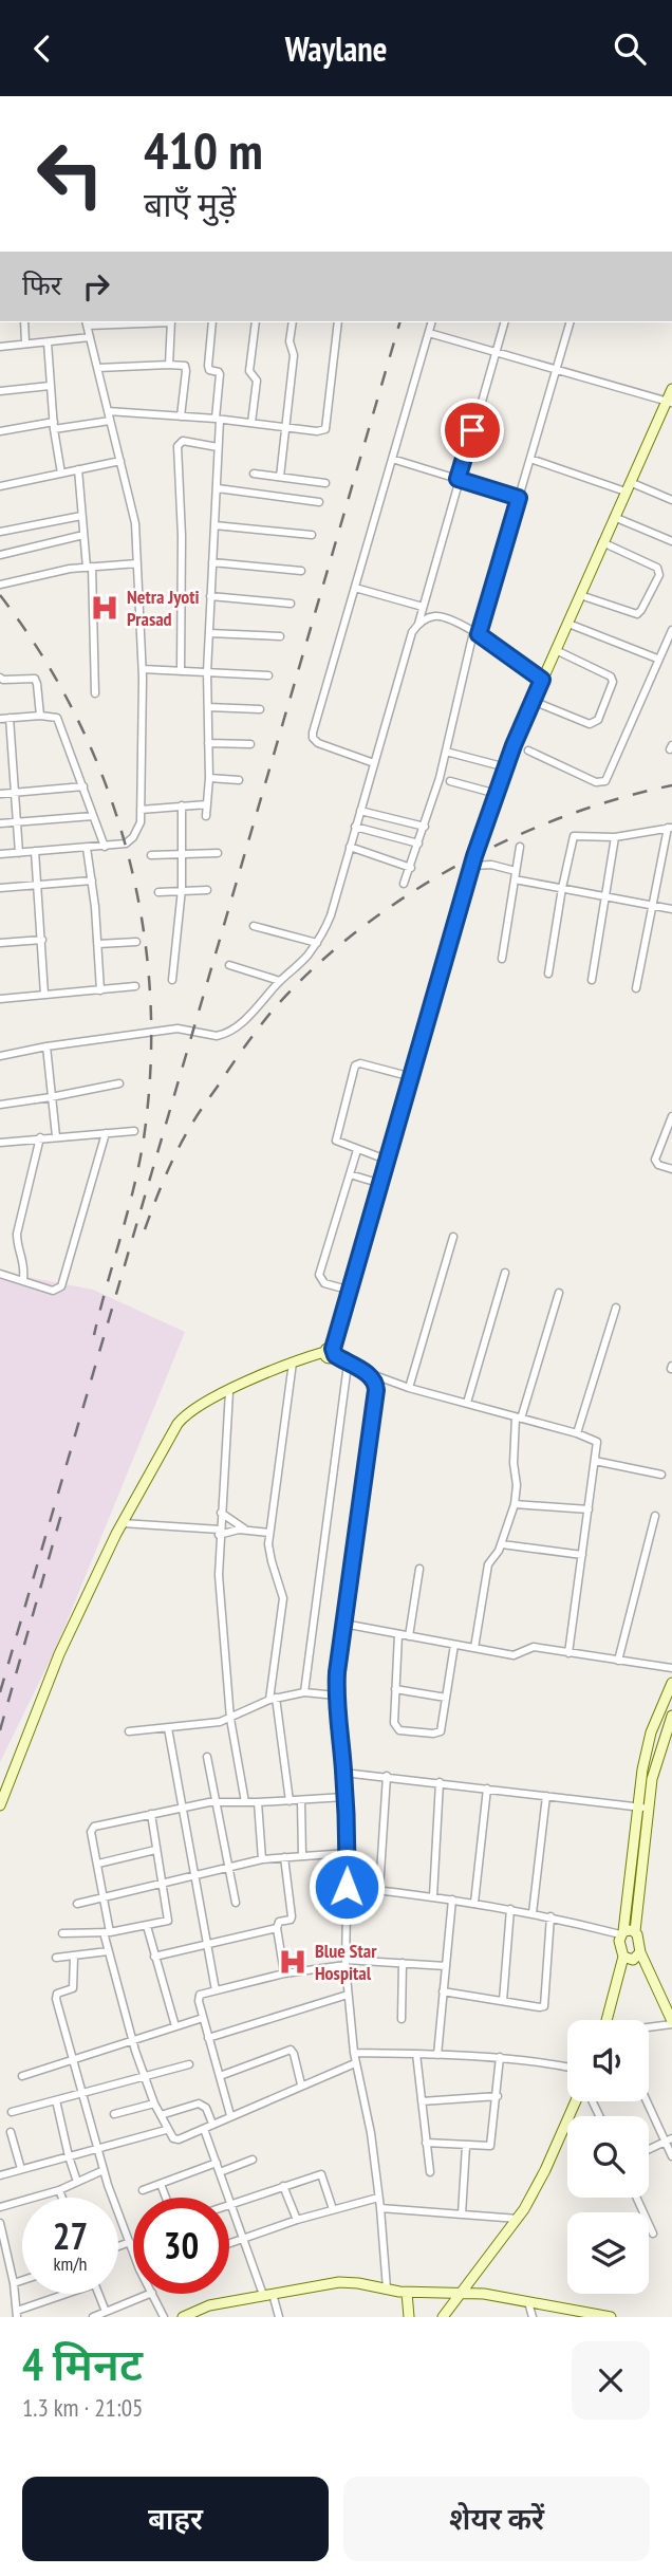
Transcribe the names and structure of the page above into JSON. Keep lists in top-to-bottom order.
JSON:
{
  "places": {
    "hospital": ["Netra Jyoti Prasad", "Blue Star Hospital"]
  },
  "page": {
    "header": "Waylane",
    "turn": ["410 m", "बाएँ मुड़ें"],
    "then": "फिर",
    "speed": "27 km/h",
    "limit": "30",
    "heading": ["4 मिनट", "1.3 km · 21:05"],
    "buttons": ["बाहर", "शेयर करें"]
  }
}
